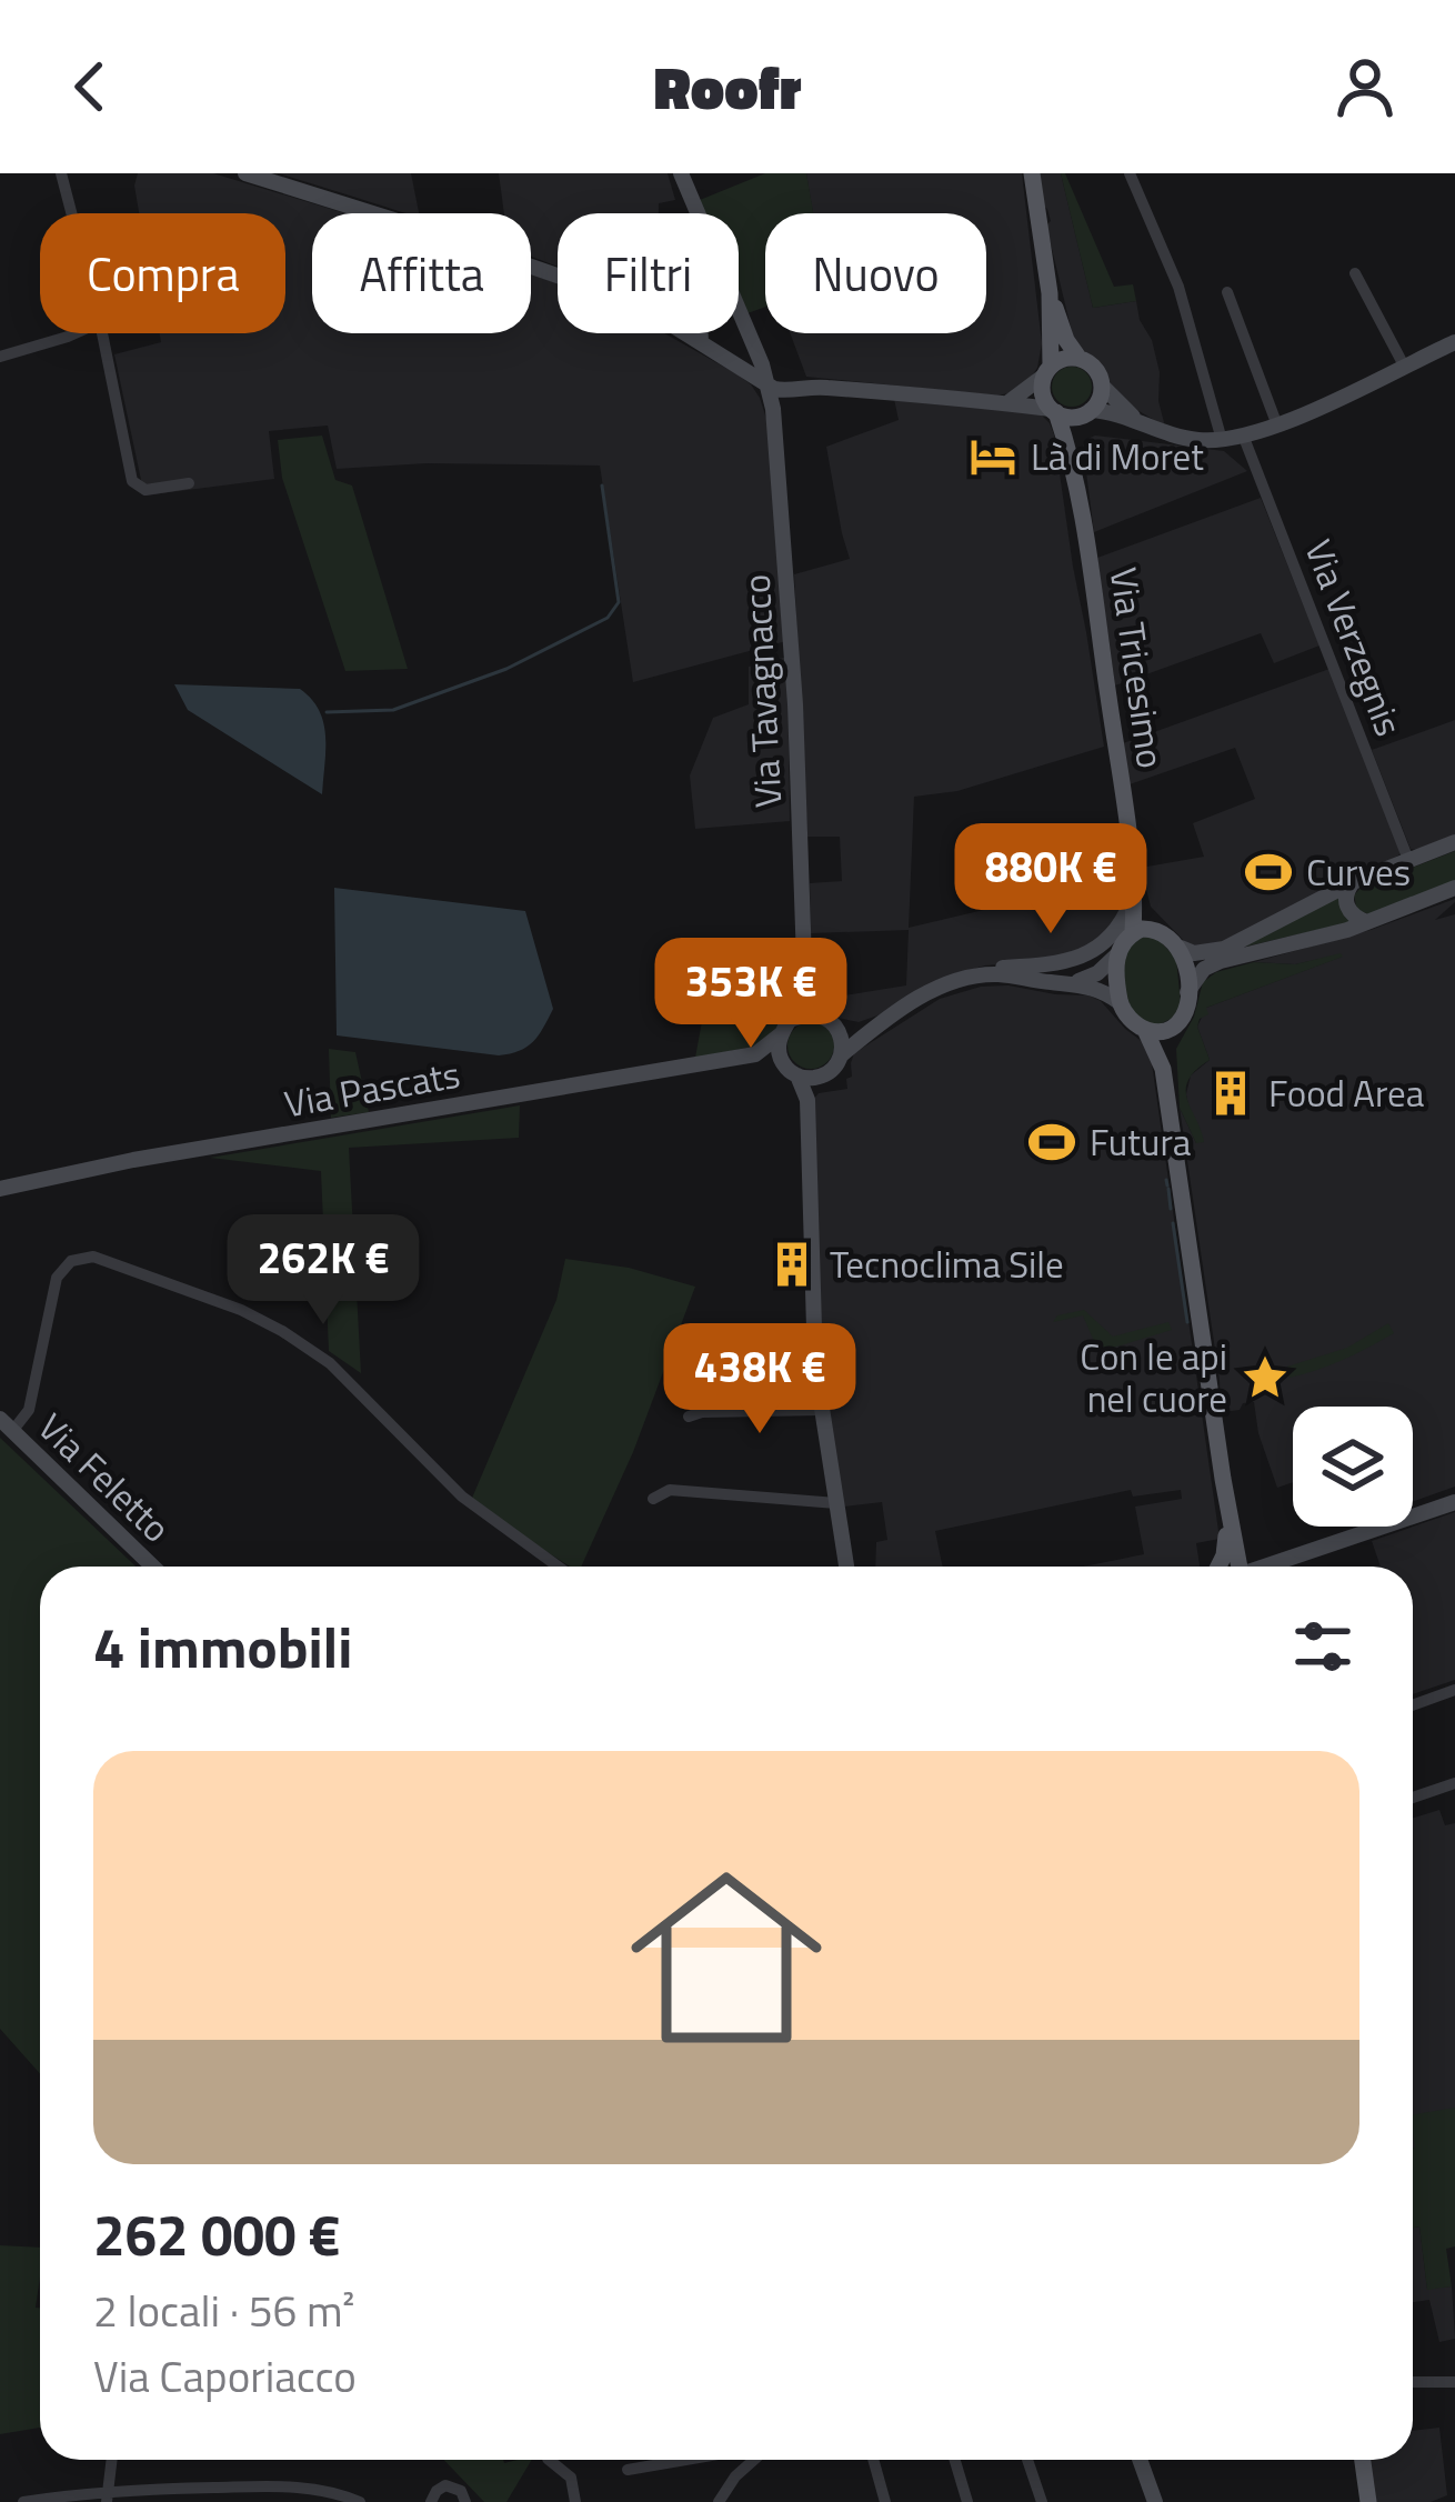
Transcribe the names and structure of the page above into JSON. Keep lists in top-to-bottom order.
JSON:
{
  "streets": {
    "main road": ["Via Tricesimo"],
    "street": [
      "Via Verzegnis",
      "Via Tavagnacco",
      "Via Pascats",
      "Via Feletto"
    ]
  },
  "crossings": [
    ["Via Tavagnacco", "Via Pascats"]
  ],
  "places": {
    "hotel": ["Là di Moret"],
    "sports": ["Curves", "Futura"],
    "building": ["Food Area", "Tecnoclima Sile"],
    "place": ["Con le api nel cuore"]
  },
  "page": {
    "header": "Roofr",
    "chip": [
      "Compra",
      "Affitta",
      "Filtri",
      "Nuovo"
    ],
    "price": [
      "880K €",
      "353K €",
      "262K €",
      "438K €"
    ],
    "heading": "4 immobili",
    "list": [
      {
        "name": "262 000 €",
        "note": "2 locali · 56 m² · Via Caporiacco"
      }
    ]
  }
}
